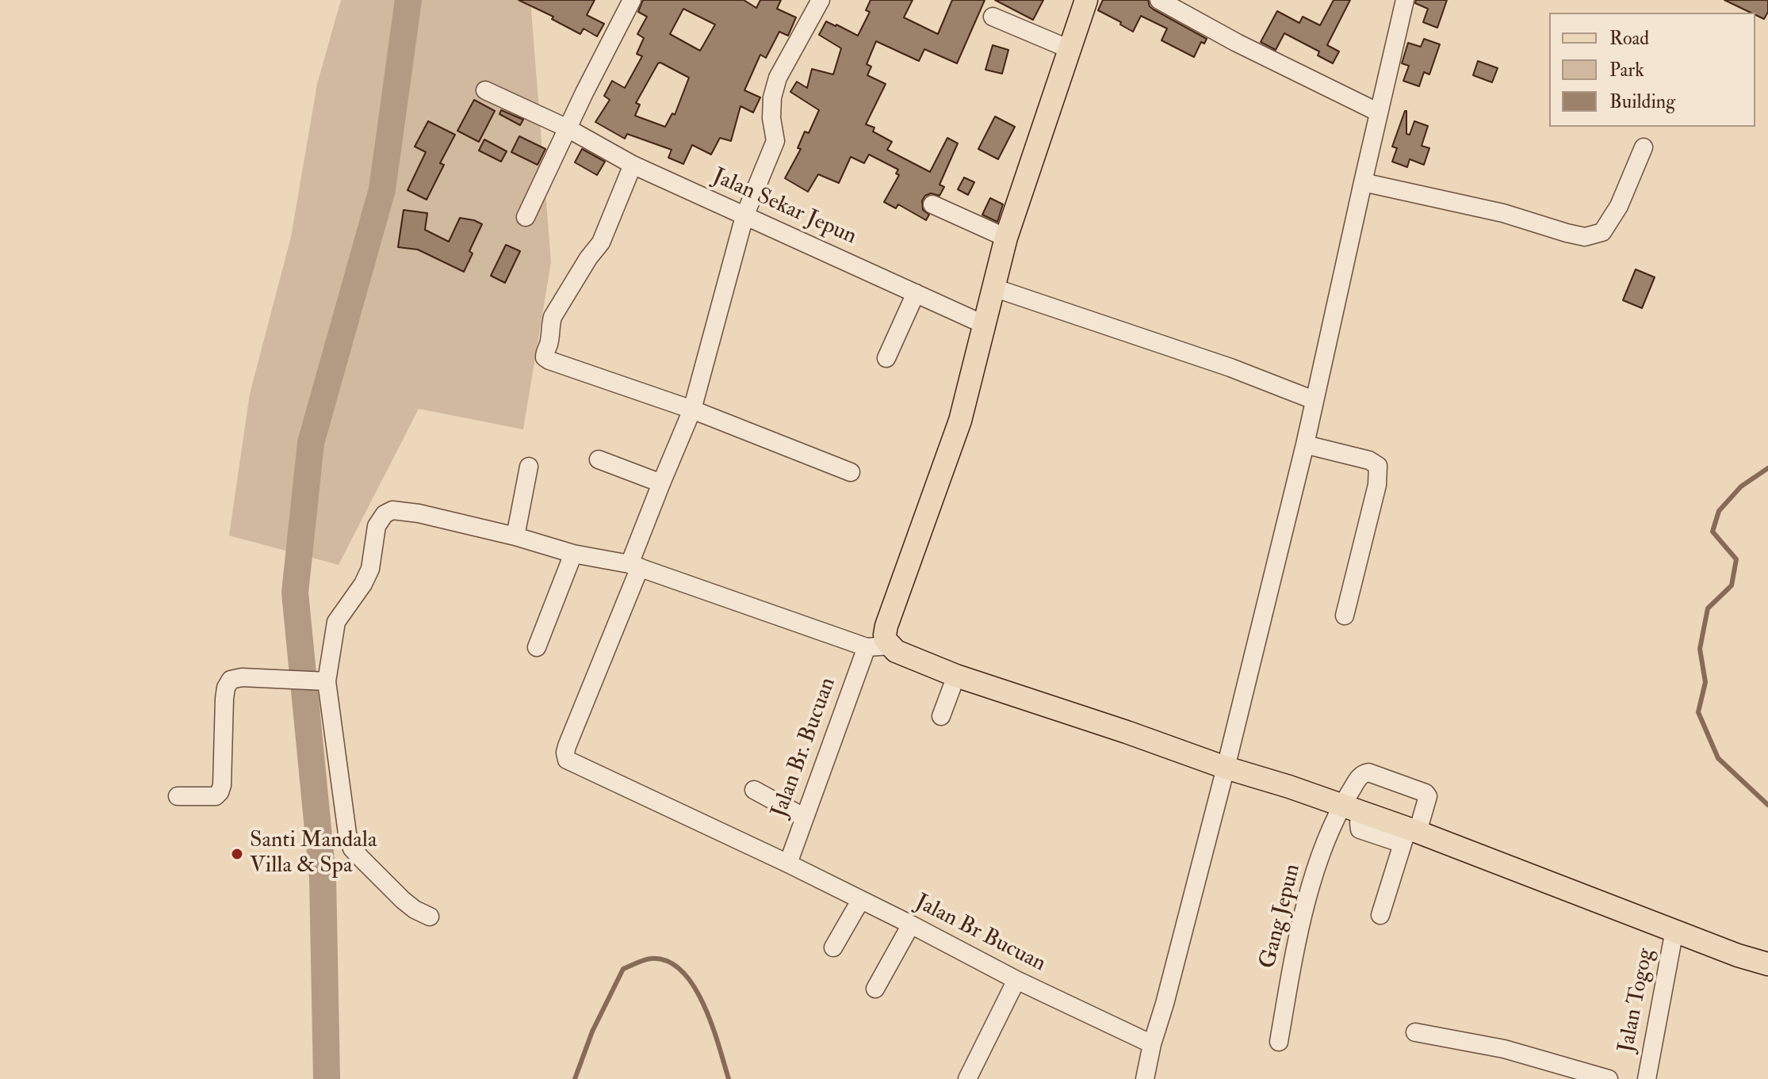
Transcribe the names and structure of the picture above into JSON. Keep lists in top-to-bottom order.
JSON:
{
  "streets": {
    "street": [
      "Jalan Sekar Jepun",
      "Jalan Br. Bucuan",
      "Gang Jepun",
      "Jalan Br Bucuan",
      "Jalan Togog"
    ]
  },
  "crossings": [
    ["Jalan Br. Bucuan", "Jalan Br Bucuan"]
  ],
  "places": ["Santi Mandala Villa & Spa"],
  "legend": ["Road", "Park", "Building"]
}
